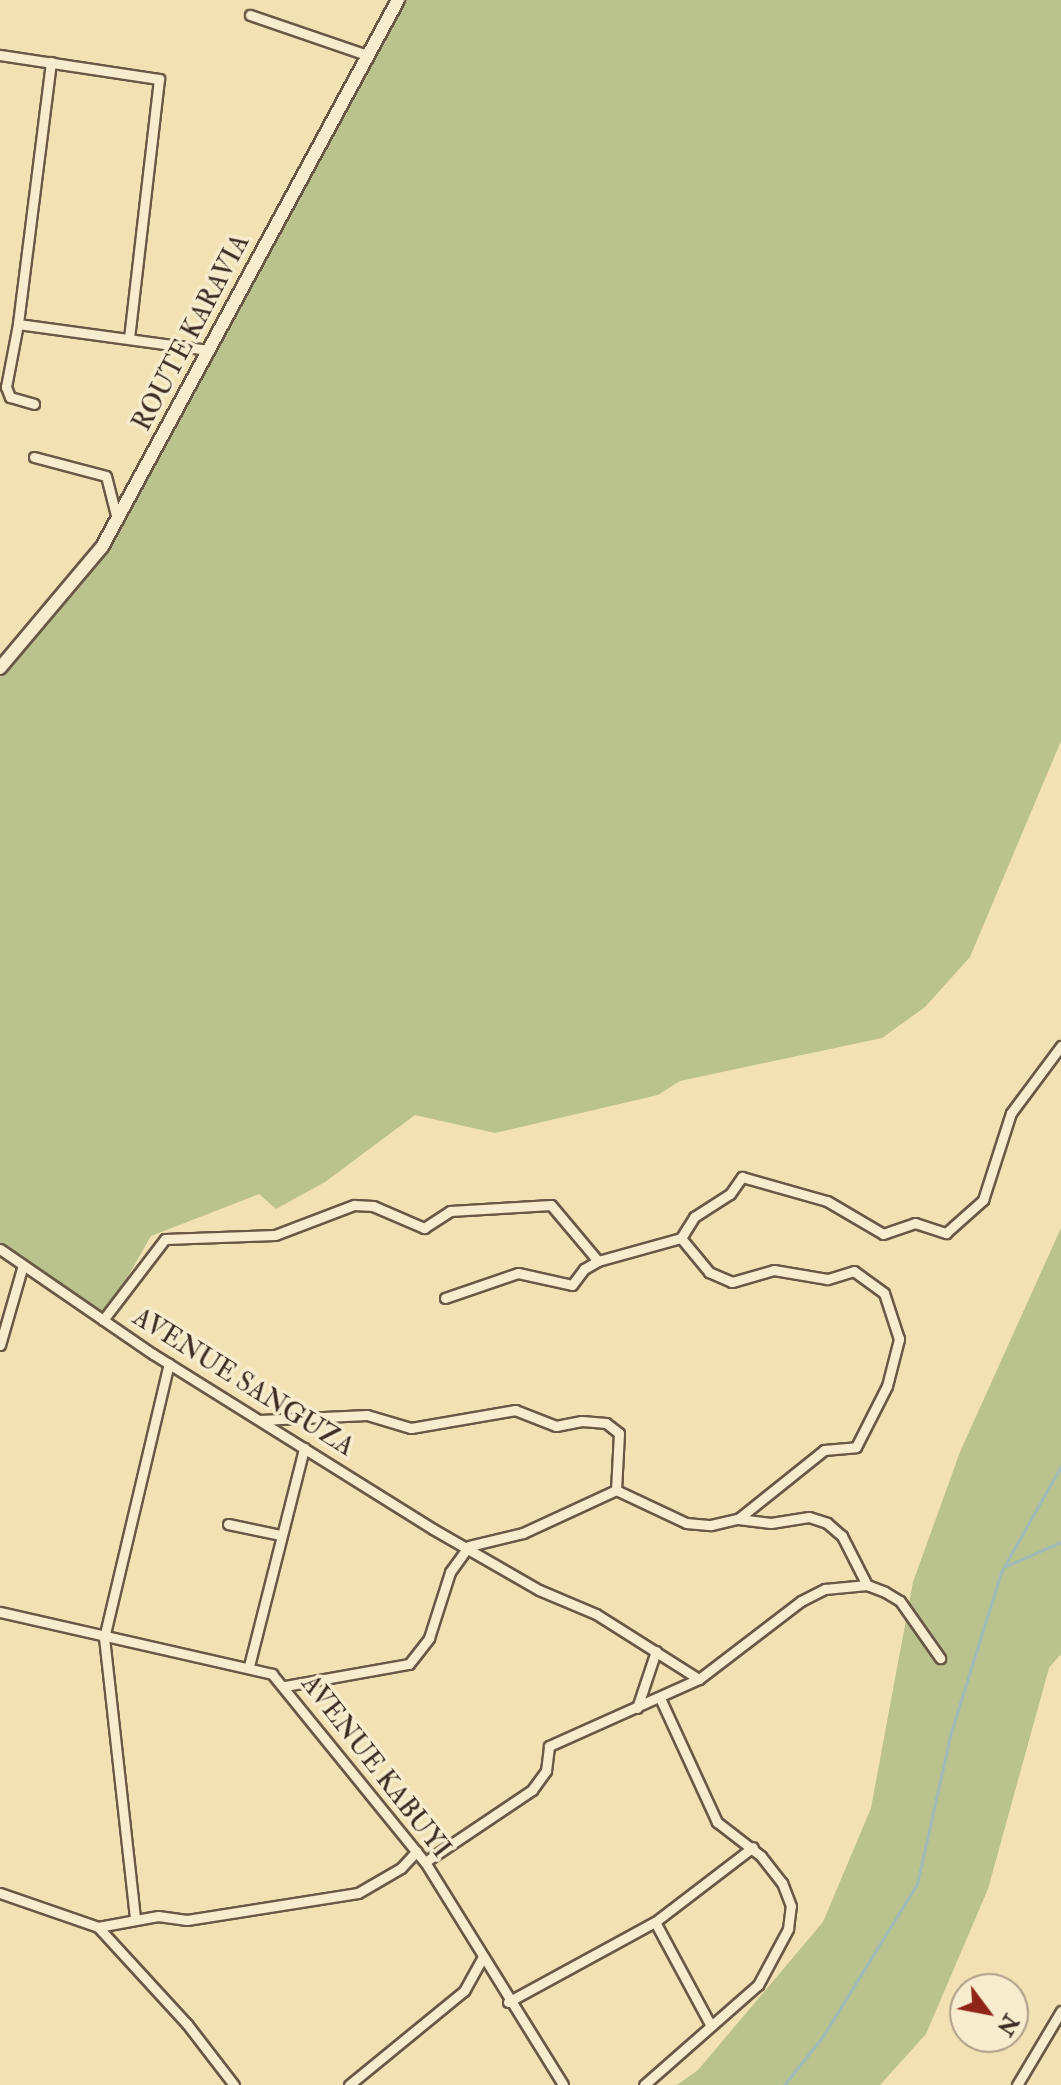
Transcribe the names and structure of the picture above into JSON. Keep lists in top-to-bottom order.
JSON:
{
  "streets": {
    "street": ["ROUTE KARAVIA", "AVENUE SANGUZA", "AVENUE KABUYI"]
  },
  "north": "bottom right"
}
